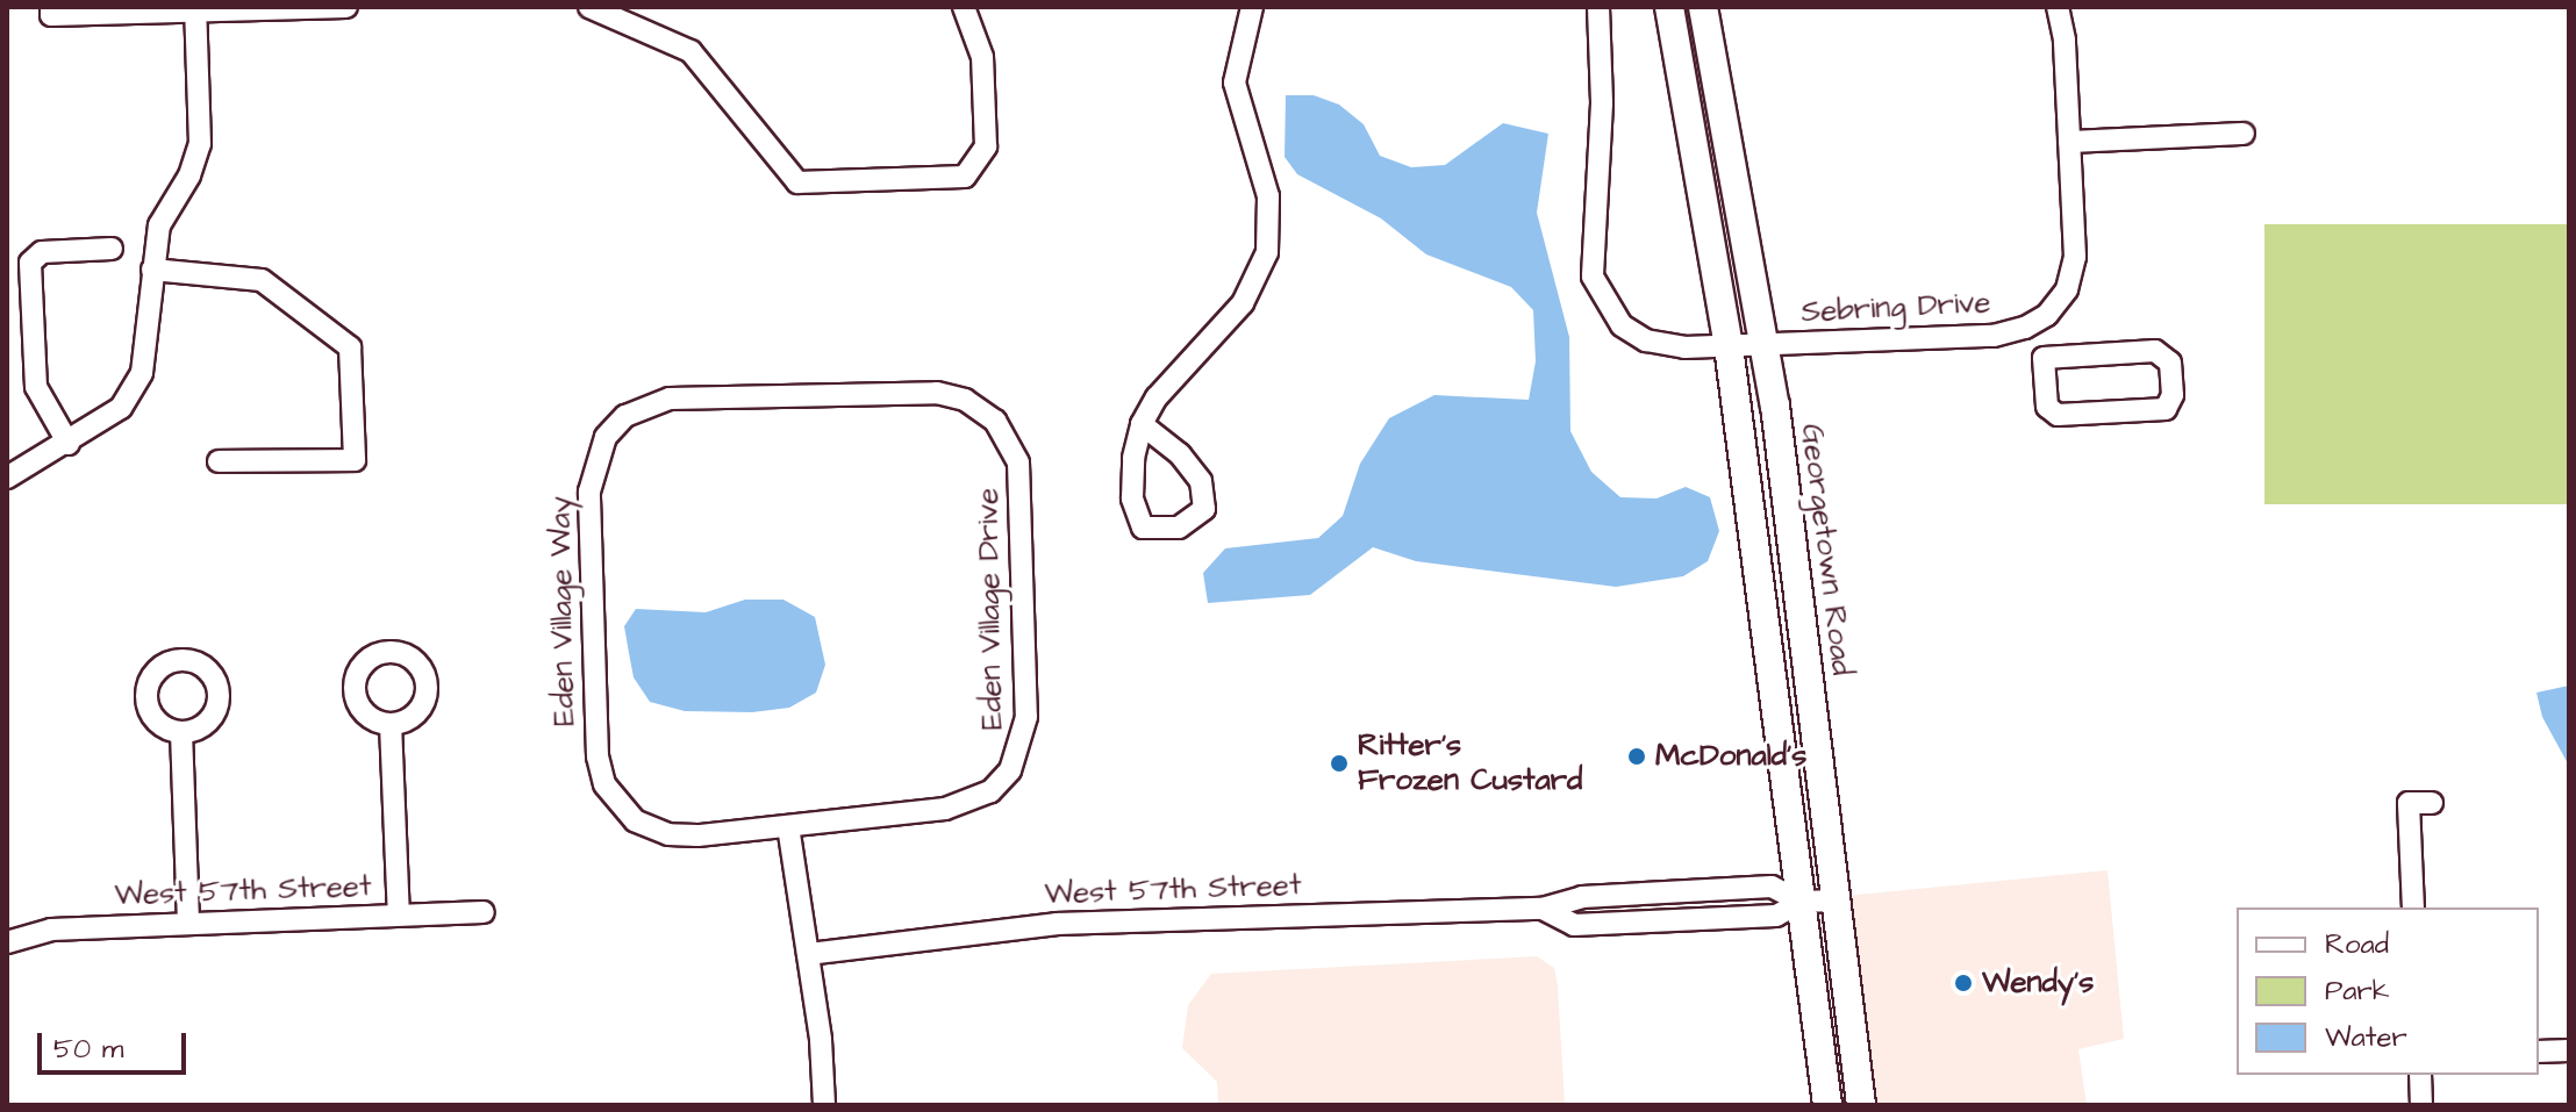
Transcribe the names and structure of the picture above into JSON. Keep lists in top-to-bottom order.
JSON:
{
  "streets": {
    "main road": ["Georgetown Road"],
    "street": [
      "Sebring Drive",
      "Eden Village Drive",
      "Eden Village Way",
      "West 57th Street"
    ]
  },
  "crossings": [
    ["Sebring Drive", "Georgetown Road"],
    ["Georgetown Road", "West 57th Street"],
    ["Eden Village Drive", "Eden Village Way"]
  ],
  "places": ["McDonald's", "Ritter's Frozen Custard", "Wendy's"],
  "legend": ["Road", "Park", "Water"],
  "scale_bar": "50 m"
}
